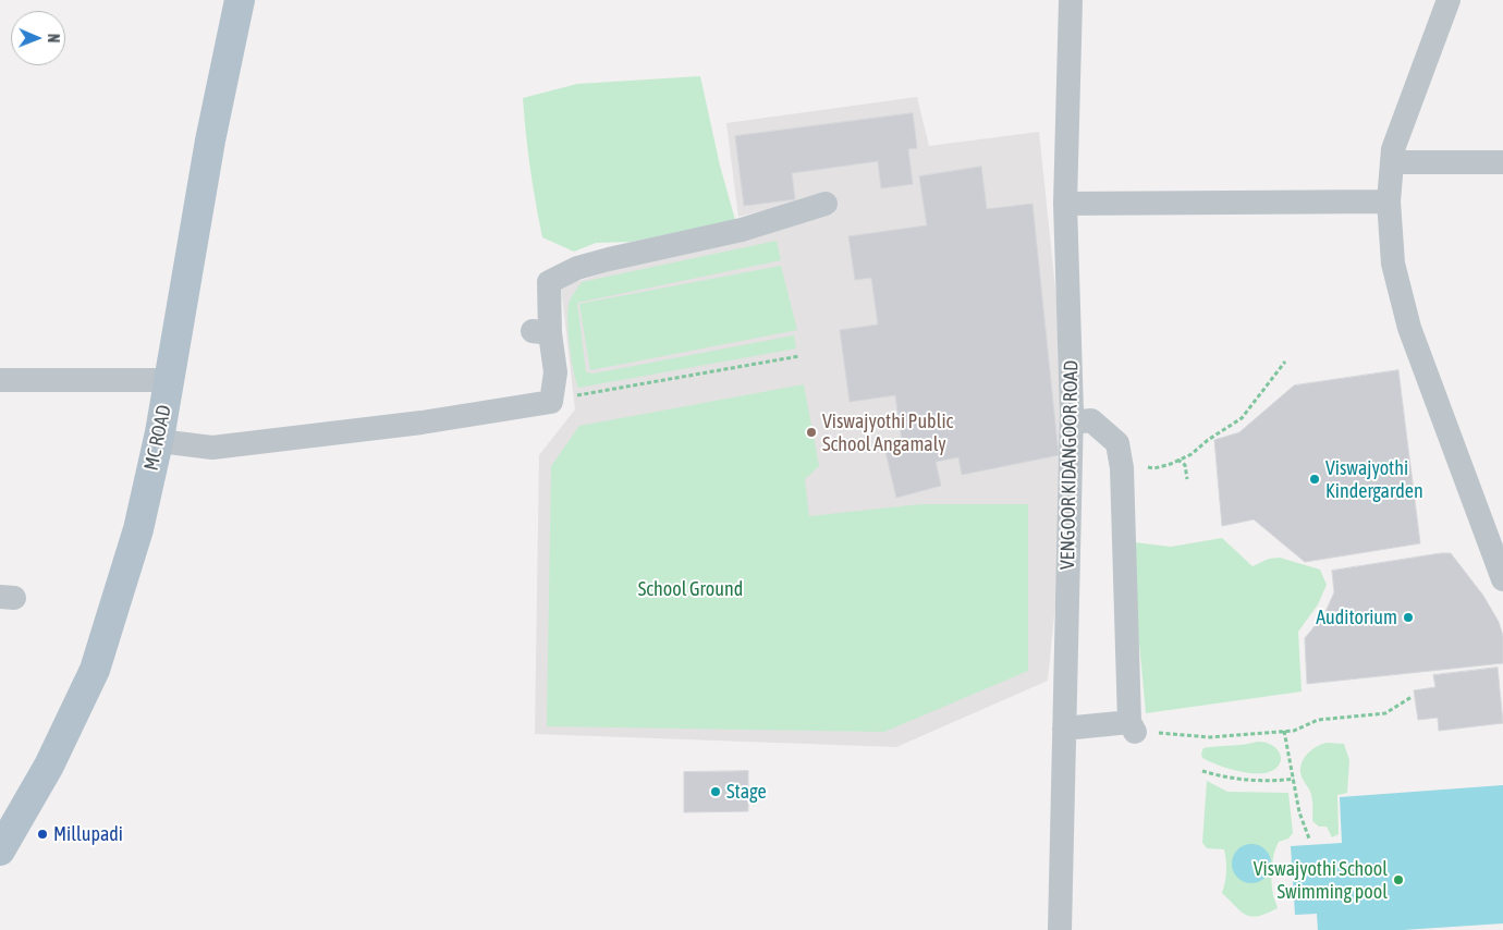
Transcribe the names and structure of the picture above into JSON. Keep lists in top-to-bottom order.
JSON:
{
  "streets": {
    "main road": ["MC ROAD"],
    "street": ["VENGOOR KIDANGOOR ROAD"]
  },
  "parks": ["School Ground"],
  "places": [
    "Viswajyothi Public School Angamaly",
    "Viswajyothi Kindergarden",
    "Auditorium",
    "Stage",
    "Millupadi",
    "Viswajyothi School Swimming pool"
  ],
  "north": "right"
}
